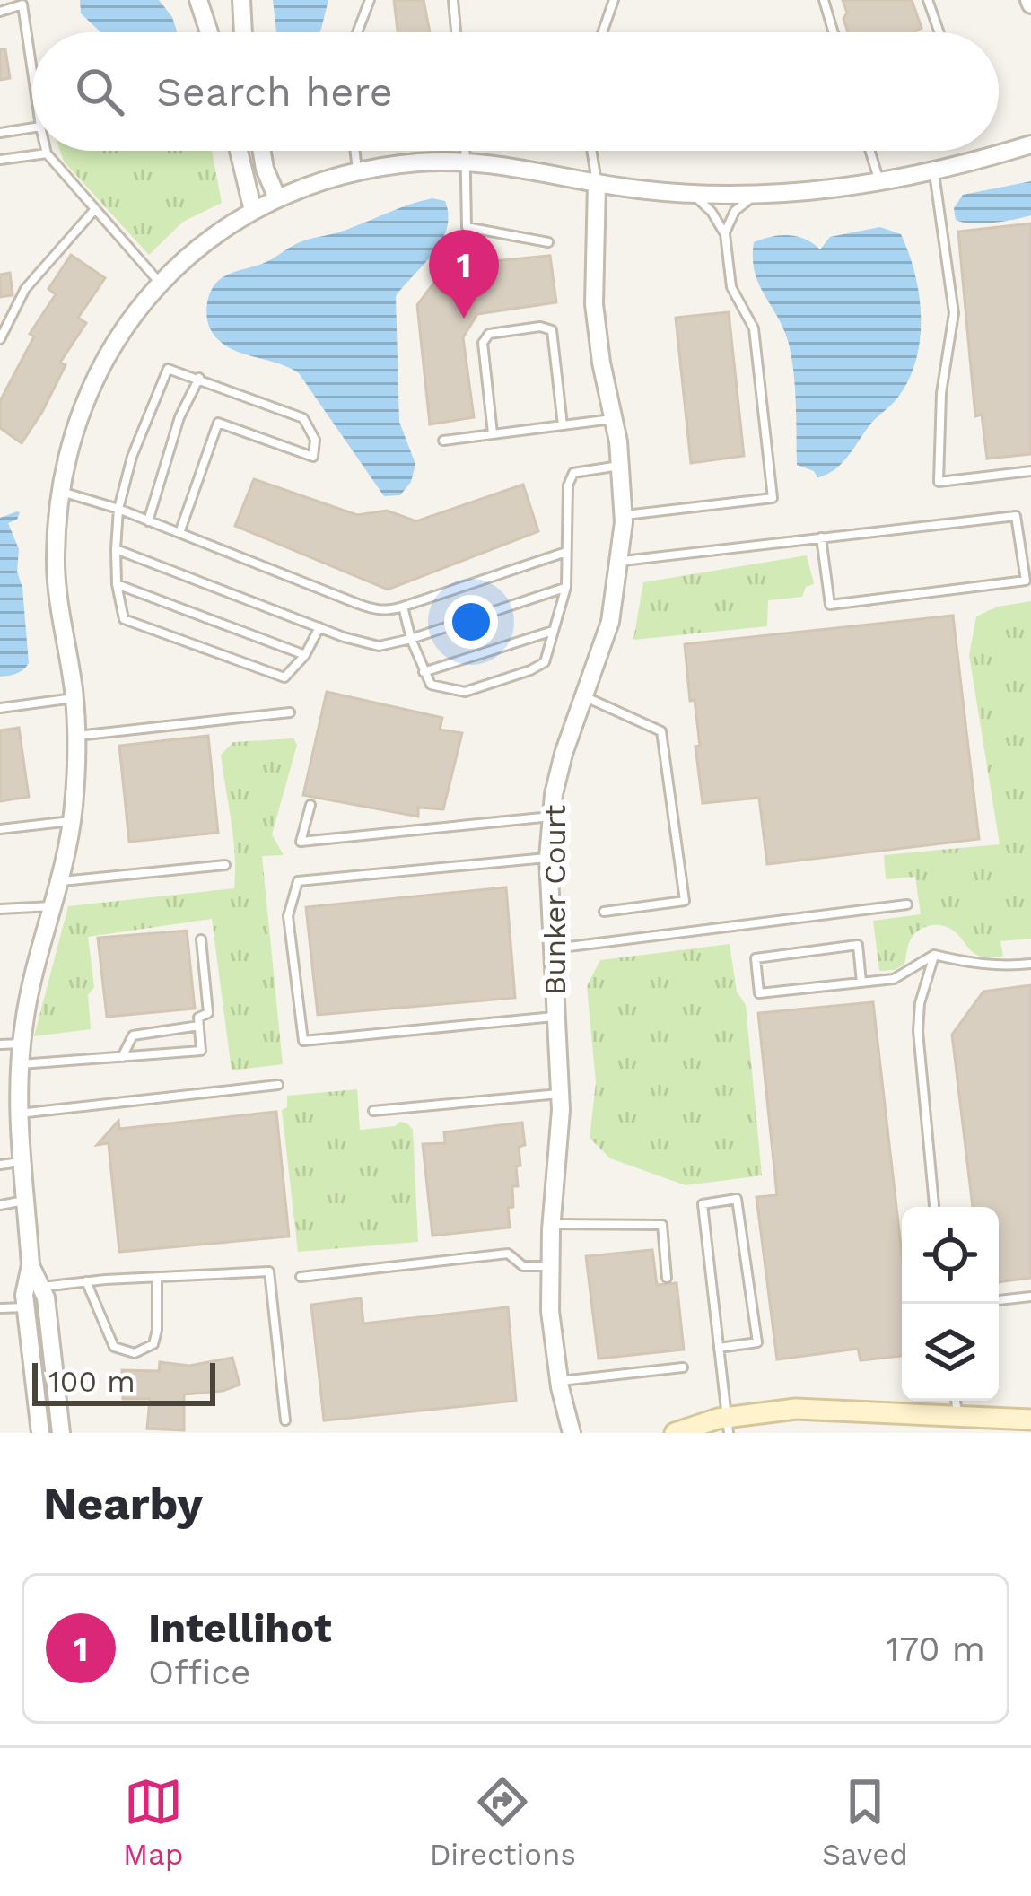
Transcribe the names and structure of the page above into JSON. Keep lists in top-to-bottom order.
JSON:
{
  "streets": {
    "street": ["Bunker Court"]
  },
  "scale_bar": "100 m",
  "page": {
    "search": "Search here",
    "pins": "1",
    "scale": "100 m",
    "heading": "Nearby",
    "list": [
      {
        "mark": "1",
        "name": "Intellihot",
        "note": "Office",
        "value": "170 m"
      }
    ],
    "nav": ["Map", "Directions", "Saved"]
  }
}
